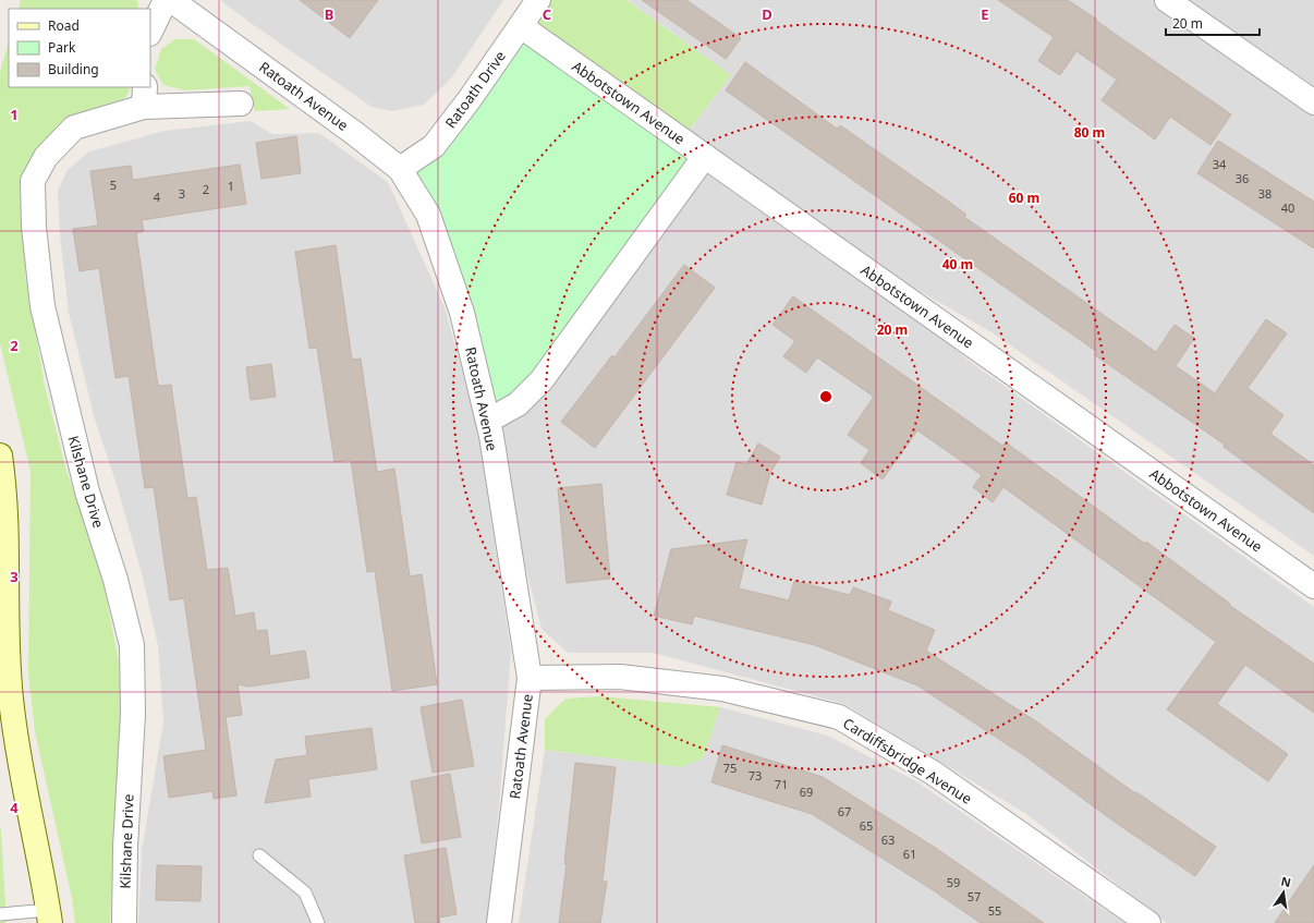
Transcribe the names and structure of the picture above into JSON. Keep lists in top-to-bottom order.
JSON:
{
  "streets": {
    "street": [
      "Ratoath Drive",
      "Ratoath Avenue",
      "Abbotstown Avenue",
      "Kilshane Drive",
      "Cardiffsbridge Avenue"
    ]
  },
  "crossings": [
    ["Ratoath Drive", "Ratoath Avenue"],
    ["Ratoath Drive", "Abbotstown Avenue"],
    ["Ratoath Avenue", "Cardiffsbridge Avenue"]
  ],
  "house_numbers": [
    "34",
    "36",
    "5",
    "1",
    "2",
    "3",
    "38",
    "4",
    "40",
    "75",
    "73",
    "71",
    "69",
    "67",
    "65",
    "63",
    "61",
    "59",
    "57",
    "55"
  ],
  "legend": ["Road", "Park", "Building"],
  "scale_bar": "20 m",
  "north": "top",
  "grid": {
    "columns": [
      "B",
      "C",
      "D",
      "E"
    ],
    "rows": [
      "1",
      "2",
      "3",
      "4"
    ]
  },
  "rings": [
    "80 m",
    "60 m",
    "40 m",
    "20 m"
  ]
}
